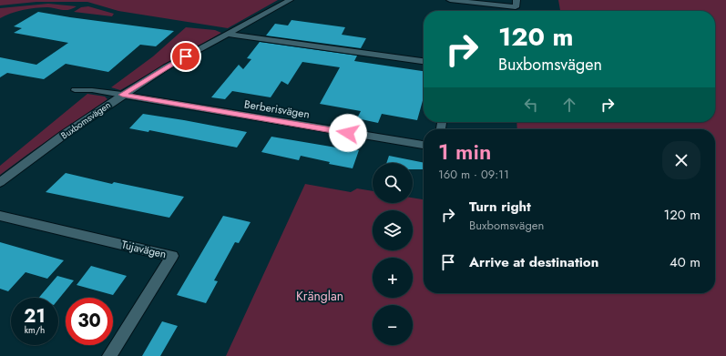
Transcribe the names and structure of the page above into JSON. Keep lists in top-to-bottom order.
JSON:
{
  "streets": {
    "street": ["Berberisvägen", "Buxbomsvägen", "Tujavägen"]
  },
  "crossings": [
    ["Berberisvägen", "Buxbomsvägen"]
  ],
  "parks": ["Kränglan"],
  "page": {
    "turn": ["120 m", "Buxbomsvägen"],
    "heading": ["1 min", "160 m · 09:11"],
    "map_buttons": ["+", "−"],
    "list": [
      {
        "name": "Turn right",
        "note": "Buxbomsvägen",
        "value": "120 m"
      },
      {
        "name": "Arrive at destination",
        "value": "40 m"
      }
    ],
    "speed": "21 km/h",
    "limit": "30"
  }
}
